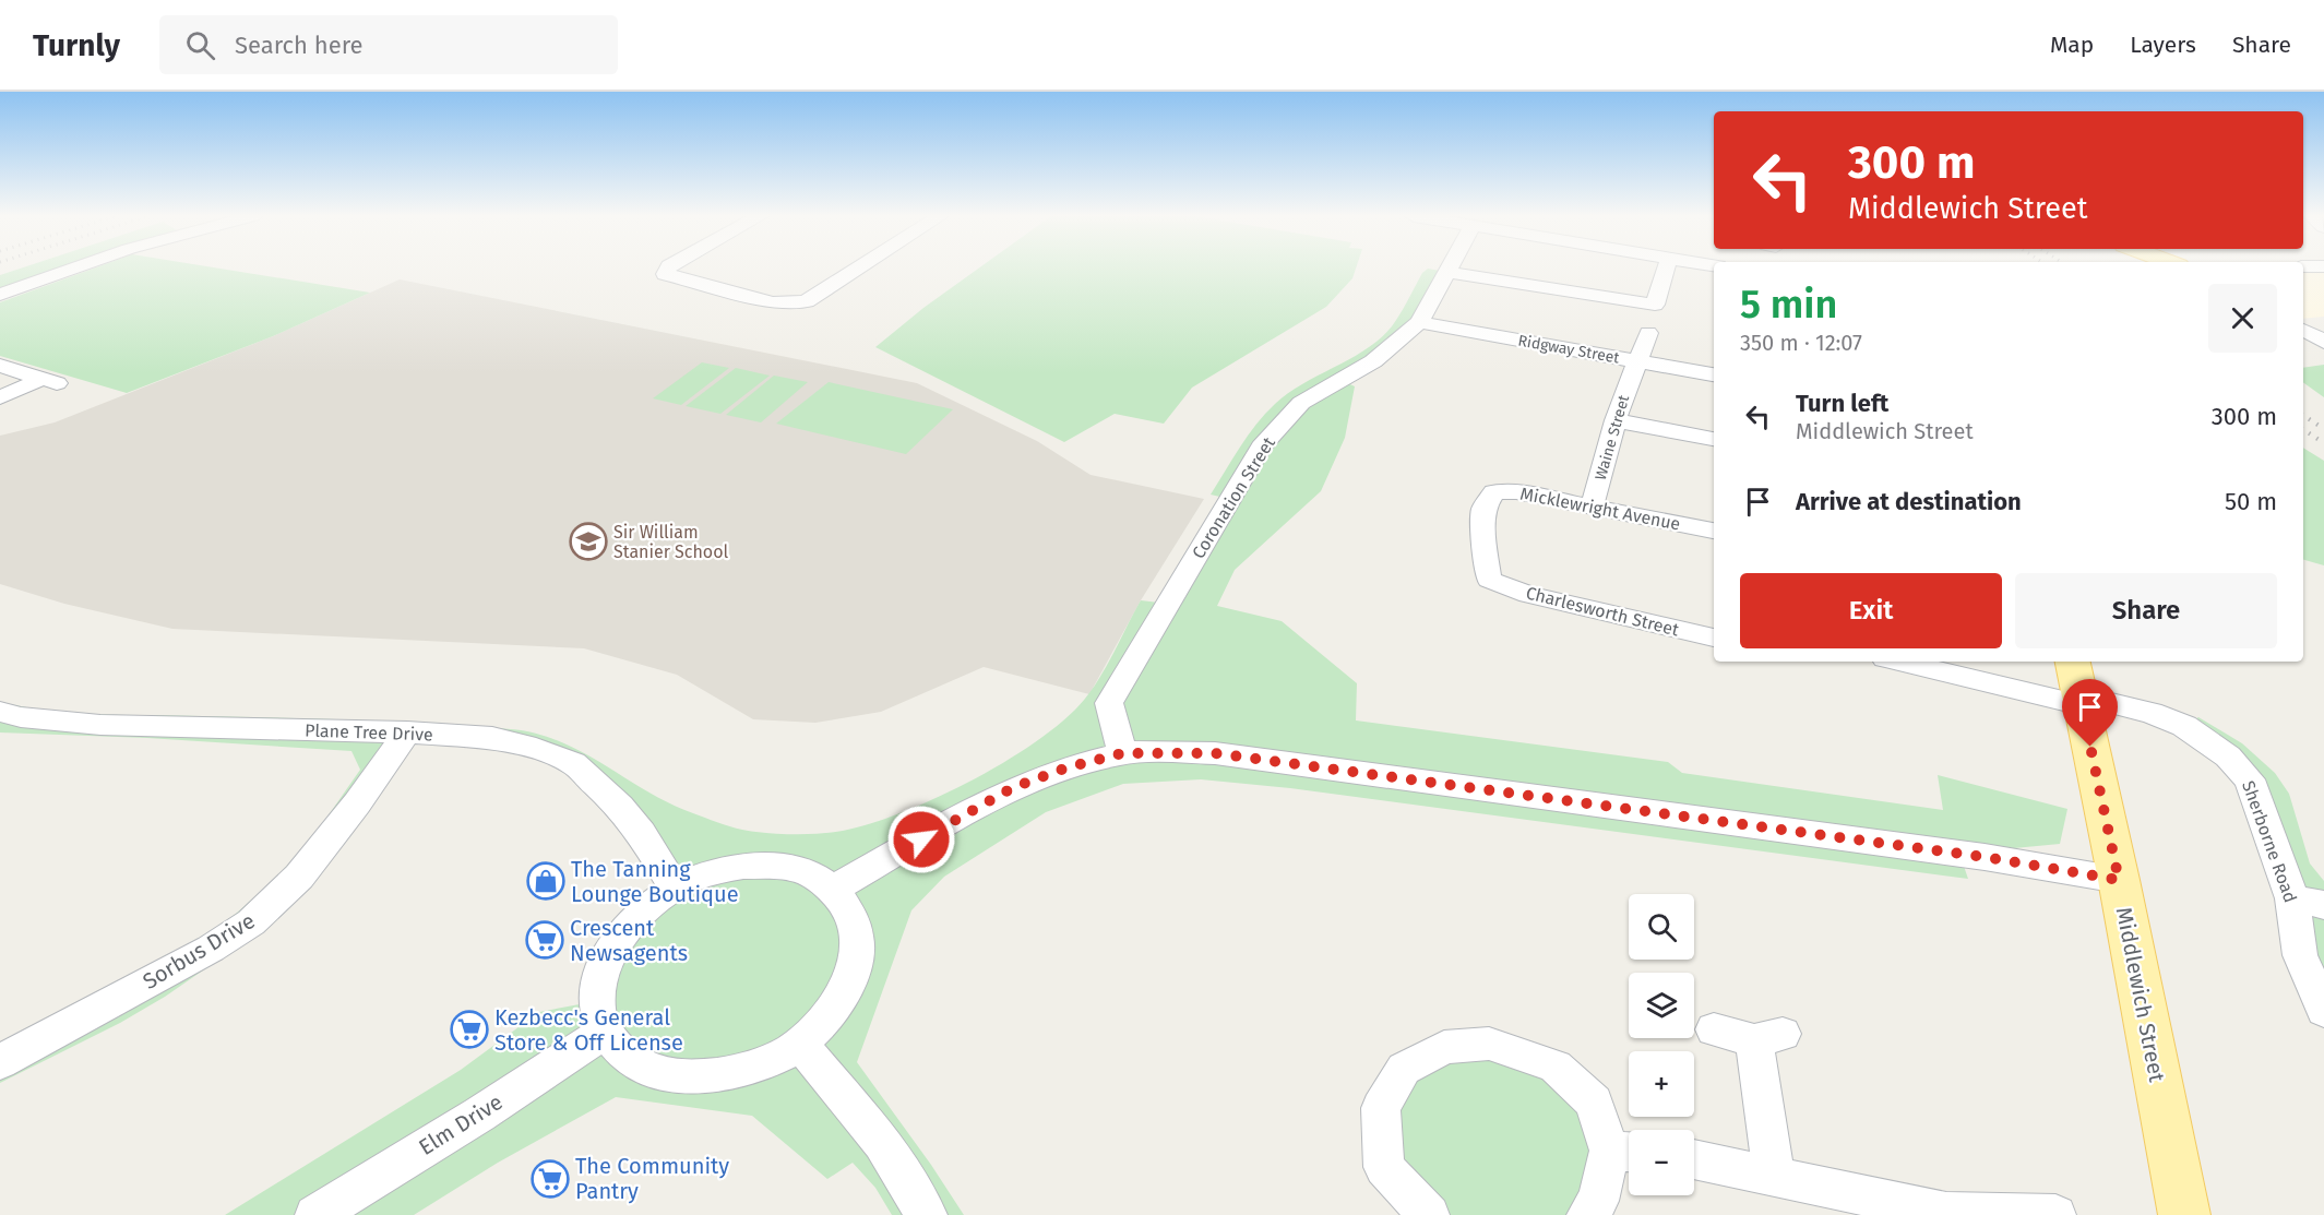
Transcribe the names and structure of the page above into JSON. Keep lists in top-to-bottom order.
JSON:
{
  "streets": {
    "main road": ["Middlewich Street"],
    "street": [
      "Ridgway Street",
      "Waine Street",
      "Coronation Street",
      "Micklewright Avenue",
      "Charlesworth Street",
      "Plane Tree Drive",
      "Sherborne Road",
      "Sorbus Drive",
      "Elm Drive"
    ]
  },
  "crossings": [
    ["Ridgway Street", "Waine Street"],
    ["Ridgway Street", "Coronation Street"],
    ["Waine Street", "Micklewright Avenue"],
    ["Micklewright Avenue", "Charlesworth Street"],
    ["Plane Tree Drive", "Sorbus Drive"],
    ["Sherborne Road", "Middlewich Street"]
  ],
  "places": {
    "school or university": ["Sir William Stanier School"],
    "shop": ["The Tanning Lounge Boutique"],
    "supermarket": ["Crescent Newsagents", "Kezbecc's General Store & Off License", "The Community Pantry"]
  },
  "page": {
    "header": "Turnly",
    "search": "Search here",
    "nav": ["Map", "Layers", "Share"],
    "turn": ["300 m", "Middlewich Street"],
    "heading": ["5 min", "350 m · 12:07"],
    "list": [
      {
        "name": "Turn left",
        "note": "Middlewich Street",
        "value": "300 m"
      },
      {
        "name": "Arrive at destination",
        "value": "50 m"
      }
    ],
    "buttons": ["Exit", "Share"],
    "map_buttons": ["+", "−"]
  }
}
